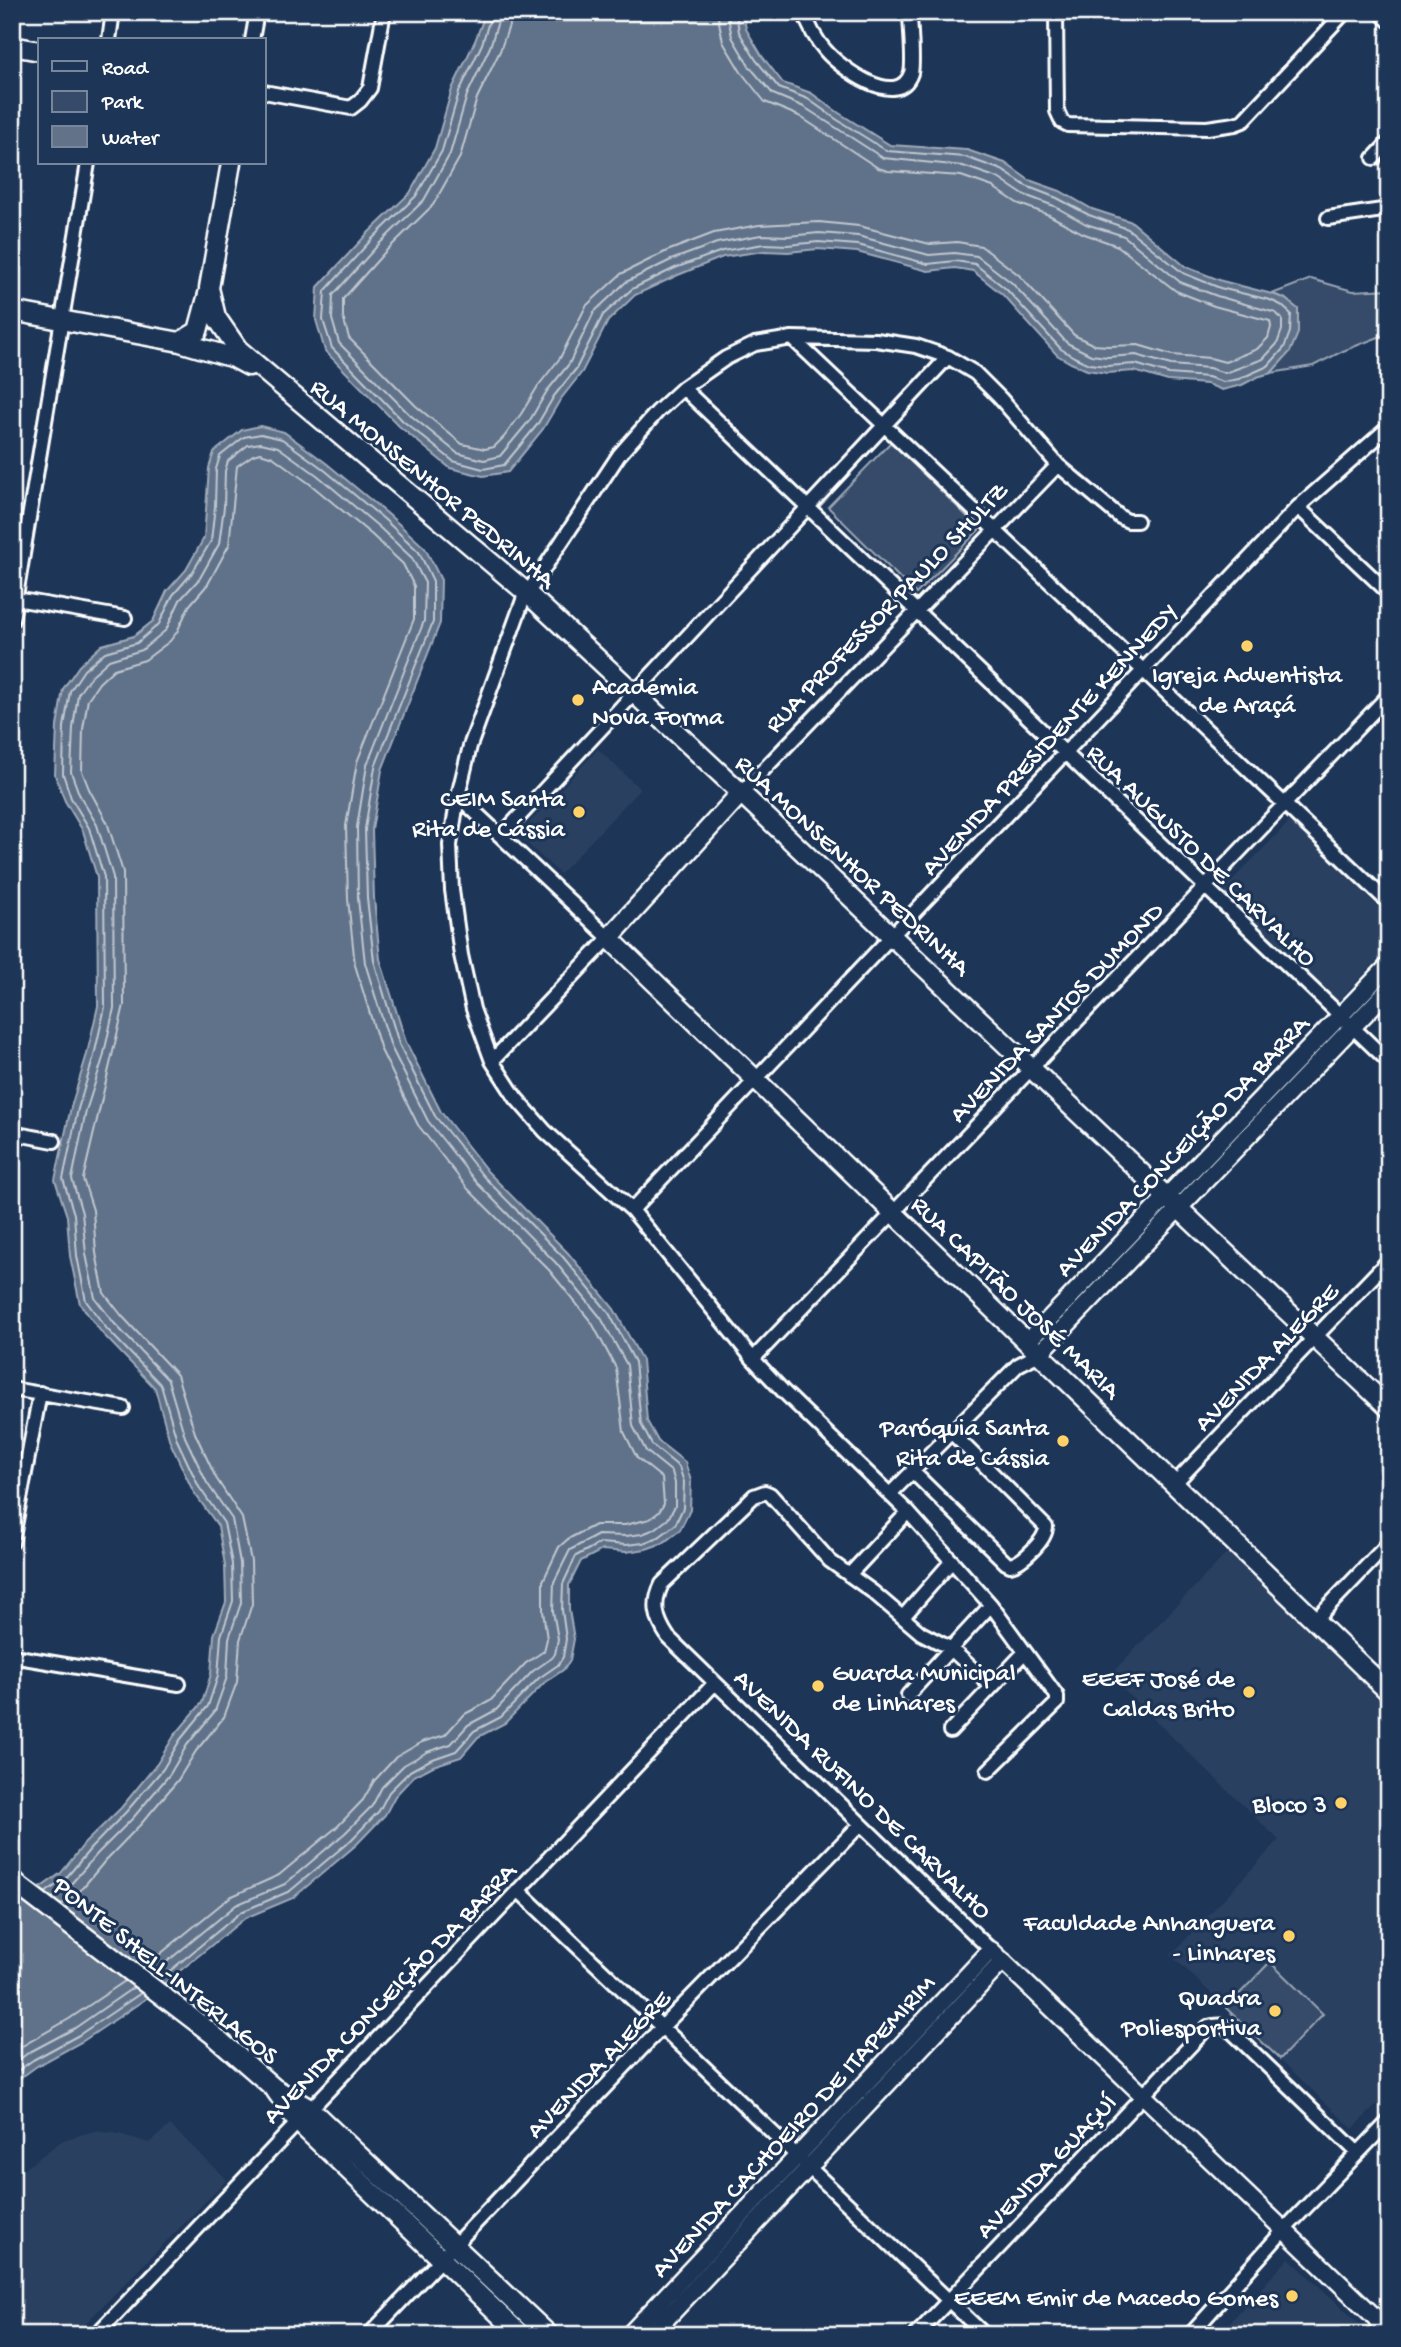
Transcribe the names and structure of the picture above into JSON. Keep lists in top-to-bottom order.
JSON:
{
  "streets": {
    "main road": [
      "RUA MONSENHOR PEDRINHA",
      "RUA PROFESSOR PAULO SHULTZ",
      "RUA CAPITÃO JOSÉ MARIA",
      "PONTE SHELL-INTERLAGOS"
    ],
    "street": [
      "AVENIDA PRESIDENTE KENNEDY",
      "RUA AUGUSTO DE CARVALHO",
      "AVENIDA SANTOS DUMOND",
      "AVENIDA CONCEIÇÃO DA BARRA",
      "AVENIDA ALEGRE",
      "AVENIDA RUFINO DE CARVALHO",
      "AVENIDA CACHOEIRO DE ITAPEMIRIM",
      "AVENIDA GUAÇUÍ"
    ]
  },
  "crossings": [
    ["RUA MONSENHOR PEDRINHA", "RUA PROFESSOR PAULO SHULTZ"],
    ["RUA MONSENHOR PEDRINHA", "AVENIDA PRESIDENTE KENNEDY"],
    ["RUA MONSENHOR PEDRINHA", "AVENIDA SANTOS DUMOND"],
    ["RUA MONSENHOR PEDRINHA", "AVENIDA CONCEIÇÃO DA BARRA"],
    ["RUA MONSENHOR PEDRINHA", "AVENIDA ALEGRE"],
    ["RUA PROFESSOR PAULO SHULTZ", "RUA AUGUSTO DE CARVALHO"],
    ["RUA PROFESSOR PAULO SHULTZ", "RUA CAPITÃO JOSÉ MARIA"],
    ["AVENIDA PRESIDENTE KENNEDY", "RUA AUGUSTO DE CARVALHO"],
    ["AVENIDA PRESIDENTE KENNEDY", "RUA CAPITÃO JOSÉ MARIA"],
    ["RUA AUGUSTO DE CARVALHO", "AVENIDA SANTOS DUMOND"],
    ["RUA AUGUSTO DE CARVALHO", "AVENIDA CONCEIÇÃO DA BARRA"],
    ["AVENIDA SANTOS DUMOND", "RUA CAPITÃO JOSÉ MARIA"],
    ["AVENIDA CONCEIÇÃO DA BARRA", "RUA CAPITÃO JOSÉ MARIA"],
    ["AVENIDA CONCEIÇÃO DA BARRA", "AVENIDA RUFINO DE CARVALHO"],
    ["RUA CAPITÃO JOSÉ MARIA", "AVENIDA ALEGRE"],
    ["AVENIDA ALEGRE", "AVENIDA RUFINO DE CARVALHO"],
    ["AVENIDA RUFINO DE CARVALHO", "AVENIDA GUAÇUÍ"]
  ],
  "places": [
    "Igreja Adventista de Araçá",
    "Academia Nova Forma",
    "CEIM Santa Rita de Cássia",
    "Paróquia Santa Rita de Cássia",
    "Guarda Municipal de Linhares",
    "EEEF José de Caldas Brito",
    "Bloco 3",
    "Faculdade Anhanguera - Linhares",
    "Quadra Poliesportiva",
    "EEEM Emir de Macedo Gomes"
  ],
  "legend": ["Road", "Park", "Water"]
}
